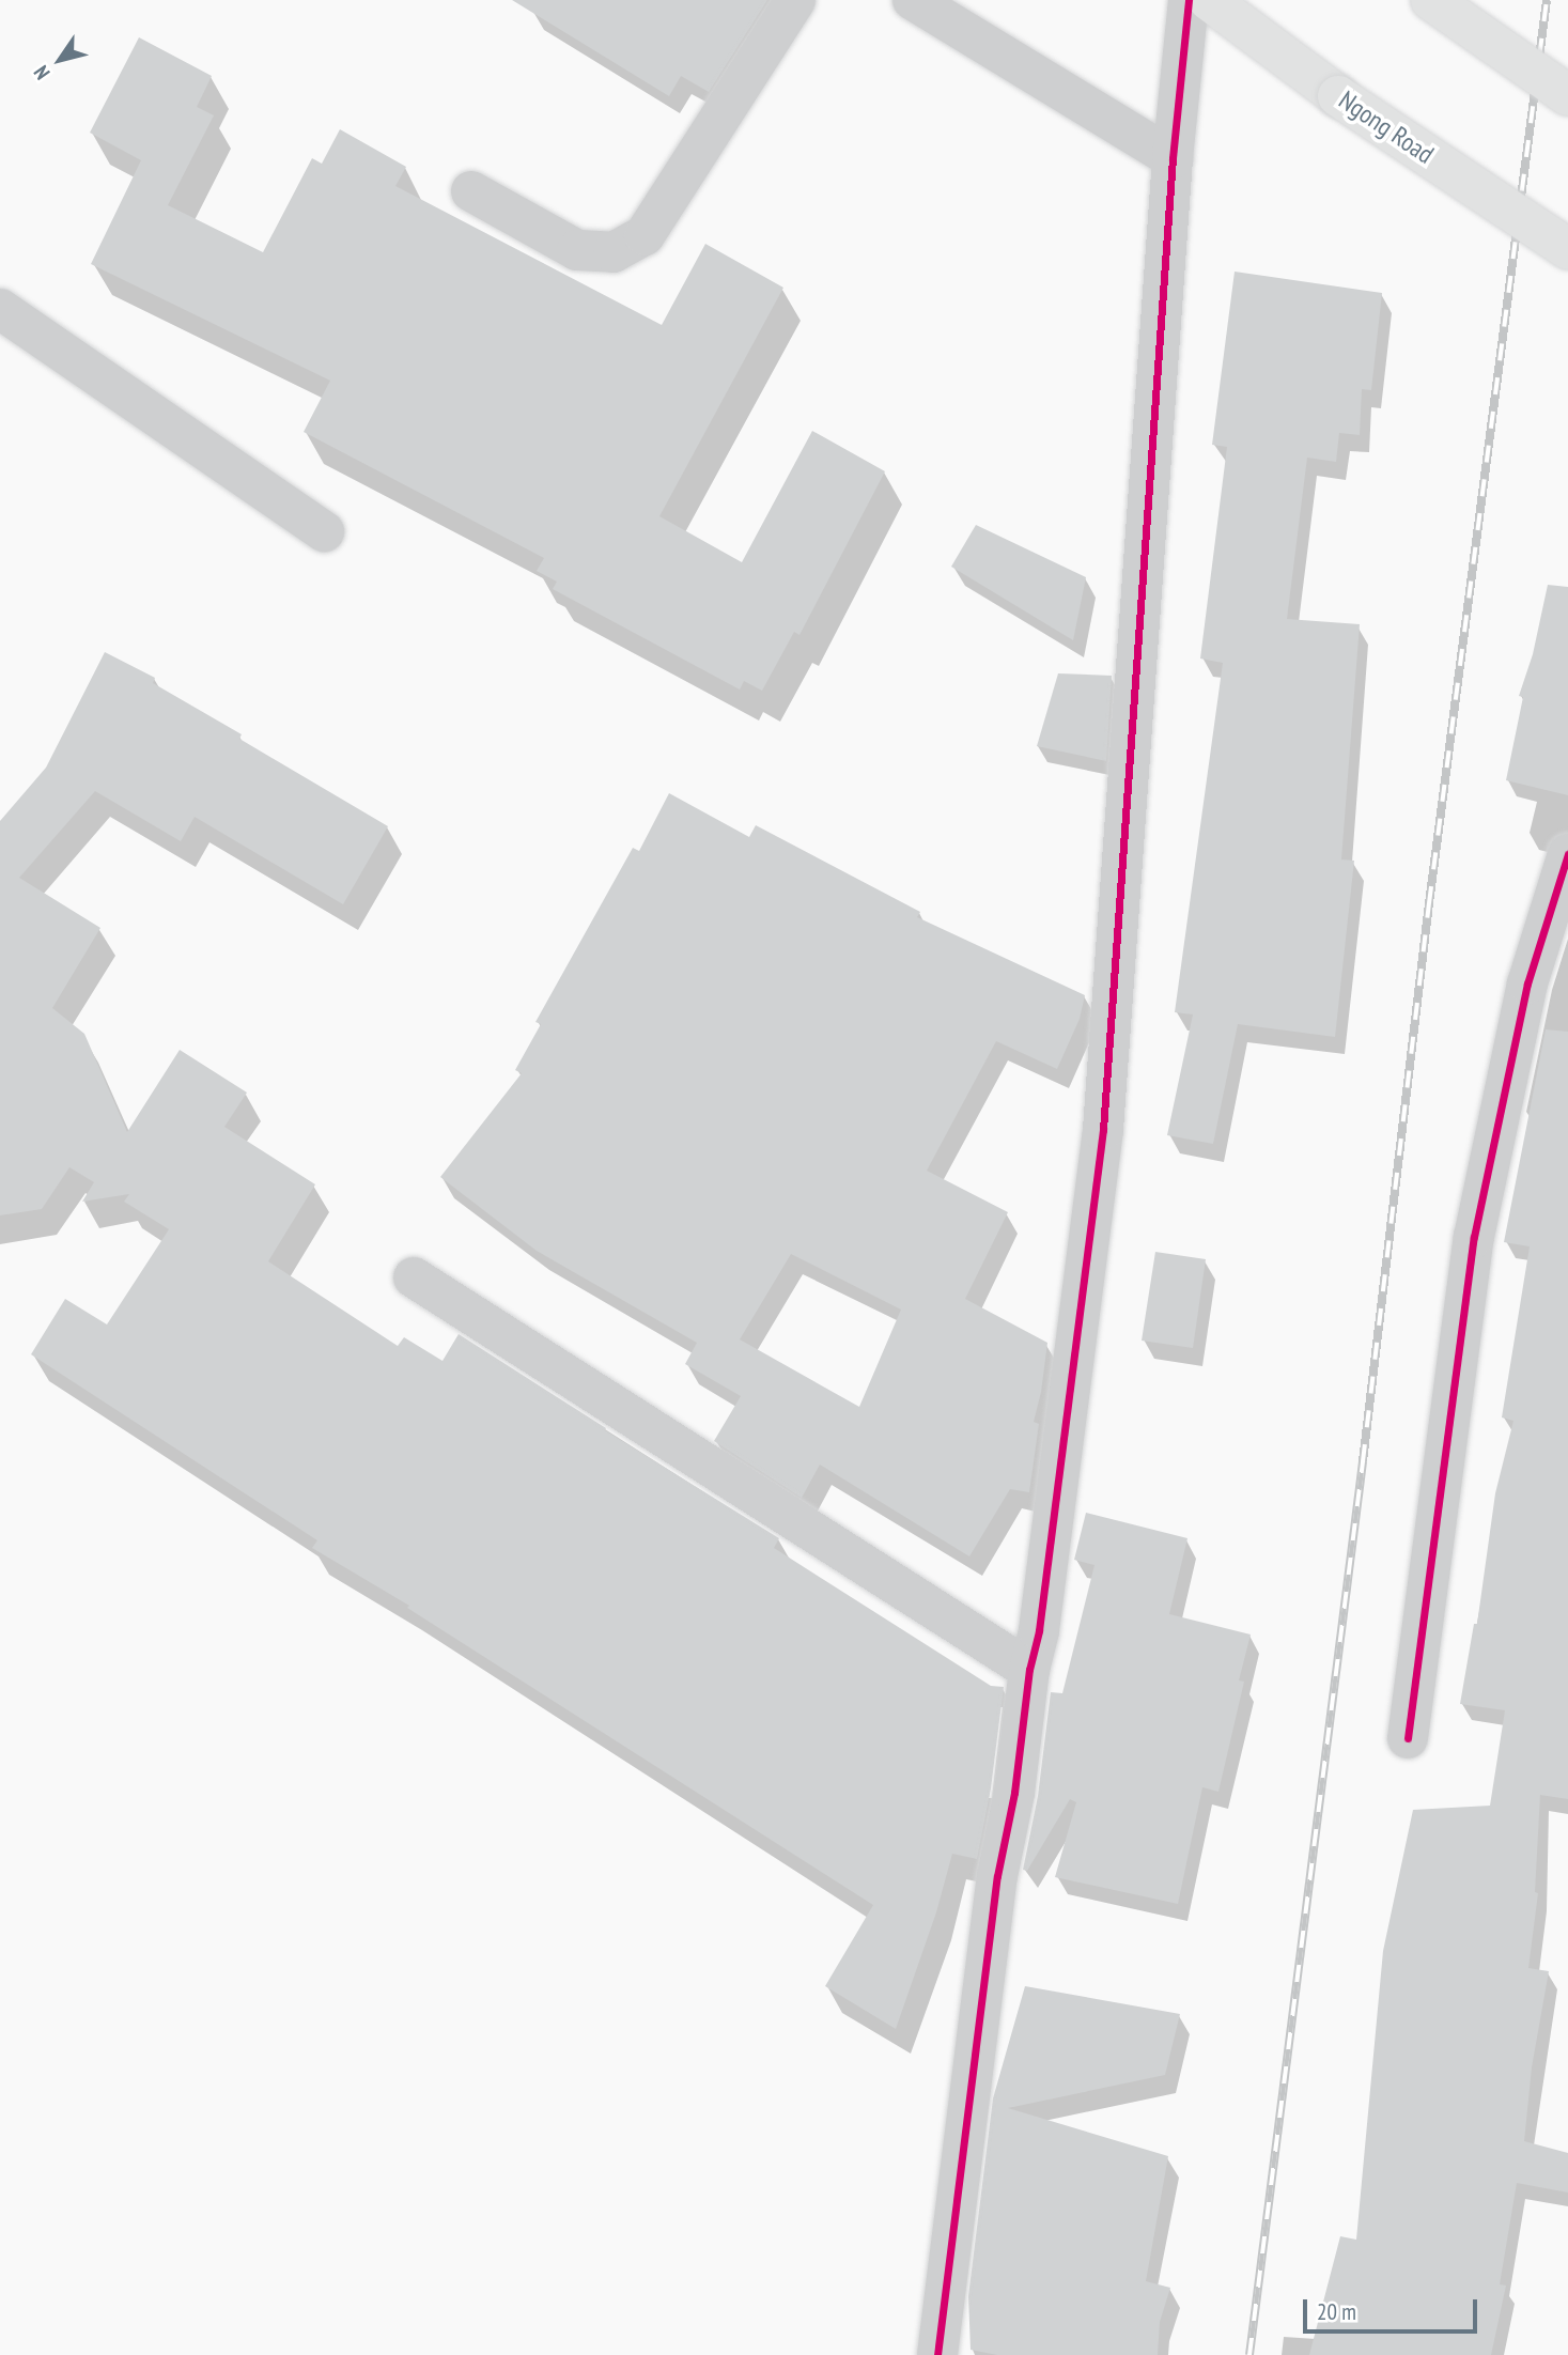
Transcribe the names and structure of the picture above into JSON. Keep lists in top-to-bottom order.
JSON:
{
  "streets": {
    "main road": ["Ngong Road"]
  },
  "scale_bar": "20 m",
  "north": "bottom left"
}
